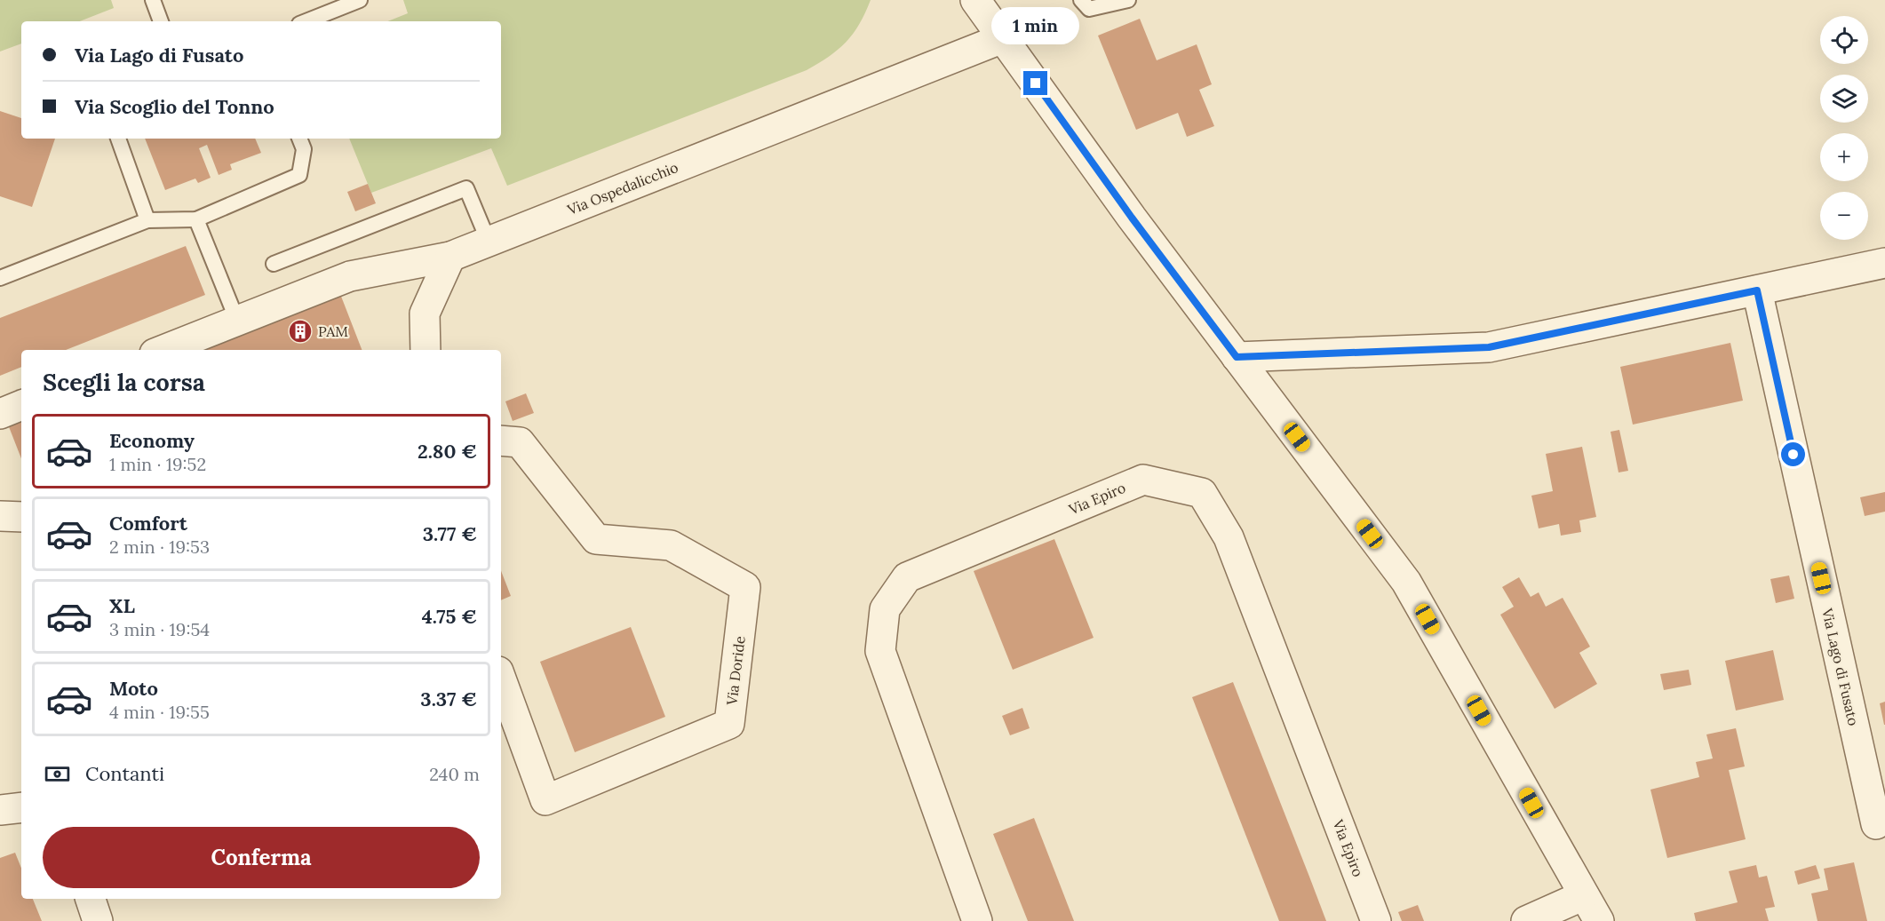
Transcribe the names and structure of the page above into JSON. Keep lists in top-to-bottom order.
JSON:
{
  "streets": {
    "street": [
      "Via Ospedalicchio",
      "Via Epiro",
      "Via Lago di Fusato",
      "Via Doride"
    ]
  },
  "places": {
    "building": ["PAM"]
  },
  "page": {
    "bubble": "1 min",
    "map_buttons": ["+", "−"],
    "banner": ["Via Lago di Fusato", "Via Scoglio del Tonno"],
    "heading": "Scegli la corsa",
    "list": [
      {
        "name": "Economy",
        "note": "1 min · 19:52",
        "value": "2.80 €"
      },
      {
        "name": "Comfort",
        "note": "2 min · 19:53",
        "value": "3.77 €"
      },
      {
        "name": "XL",
        "note": "3 min · 19:54",
        "value": "4.75 €"
      },
      {
        "name": "Moto",
        "note": "4 min · 19:55",
        "value": "3.37 €"
      }
    ],
    "pay": ["Contanti", "240 m"],
    "buttons": "Conferma"
  }
}
